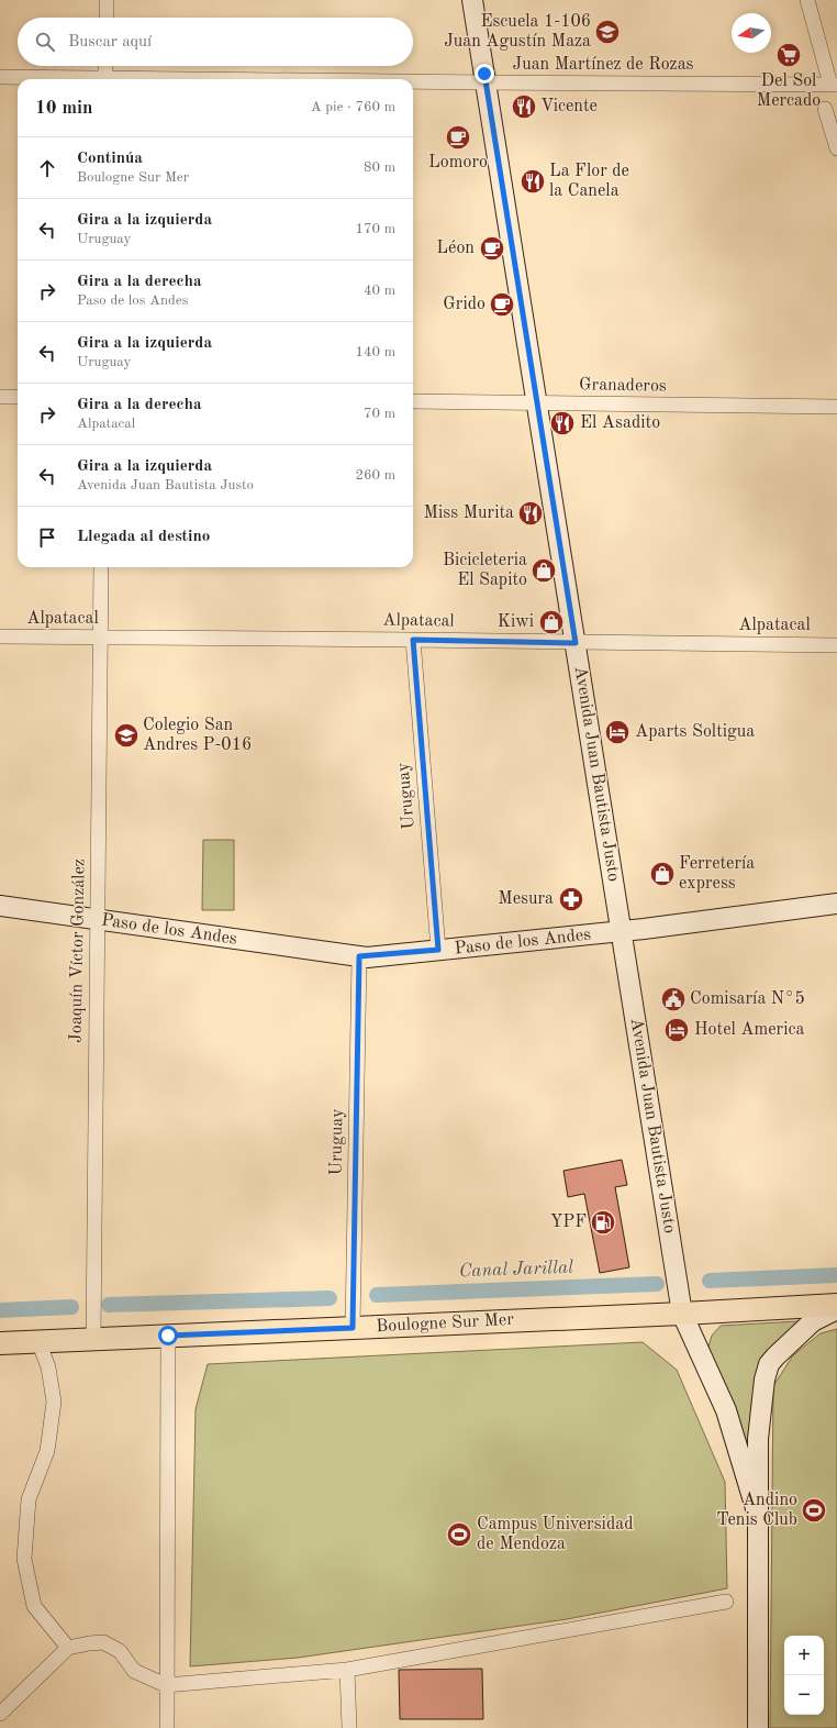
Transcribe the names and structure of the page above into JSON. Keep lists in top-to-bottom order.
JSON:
{
  "streets": {
    "main road": ["Avenida Juan Bautista Justo", "Paso de los Andes", "Boulogne Sur Mer"],
    "street": [
      "Juan Martínez de Rozas",
      "Granaderos",
      "Alpatacal",
      "Uruguay",
      "Joaquín Víctor González"
    ]
  },
  "crossings": [
    ["Juan Martínez de Rozas", "Avenida Juan Bautista Justo"],
    ["Granaderos", "Avenida Juan Bautista Justo"],
    ["Alpatacal", "Avenida Juan Bautista Justo"],
    ["Alpatacal", "Uruguay"],
    ["Alpatacal", "Joaquín Víctor González"],
    ["Avenida Juan Bautista Justo", "Paso de los Andes"],
    ["Avenida Juan Bautista Justo", "Boulogne Sur Mer"],
    ["Uruguay", "Paso de los Andes"],
    ["Uruguay", "Boulogne Sur Mer"],
    ["Paso de los Andes", "Joaquín Víctor González"],
    ["Joaquín Víctor González", "Boulogne Sur Mer"]
  ],
  "water": ["Canal Jarillal"],
  "places": {
    "school or university": ["Escuela 1-106 Juan Agustín Maza", "Colegio San Andres P-016"],
    "supermarket": ["Del Sol Mercado"],
    "restaurant": [
      "Vicente",
      "La Flor de la Canela",
      "El Asadito",
      "Miss Murita"
    ],
    "cafe": ["Lomoro", "Léon", "Grido"],
    "shop": ["Bicicleteria El Sapito", "Kiwi", "Ferretería express"],
    "hotel": ["Aparts Soltigua", "Hotel America"],
    "pharmacy": ["Mesura"],
    "public building": ["Comisaría N°5"],
    "fuel station": ["YPF"],
    "sports": ["Andino Tenis Club", "Campus Universidad de Mendoza"]
  },
  "north": "left",
  "page": {
    "search": "Buscar aquí",
    "heading": ["10 min", "A pie · 760 m"],
    "list": [
      ["Continúa", "Boulogne Sur Mer", "80 m"],
      ["Gira a la izquierda", "Uruguay", "170 m"],
      ["Gira a la derecha", "Paso de los Andes", "40 m"],
      ["Gira a la izquierda", "Uruguay", "140 m"],
      ["Gira a la derecha", "Alpatacal", "70 m"],
      ["Gira a la izquierda", "Avenida Juan Bautista Justo", "260 m"],
      "Llegada al destino"
    ],
    "map_buttons": ["+", "−"]
  }
}
